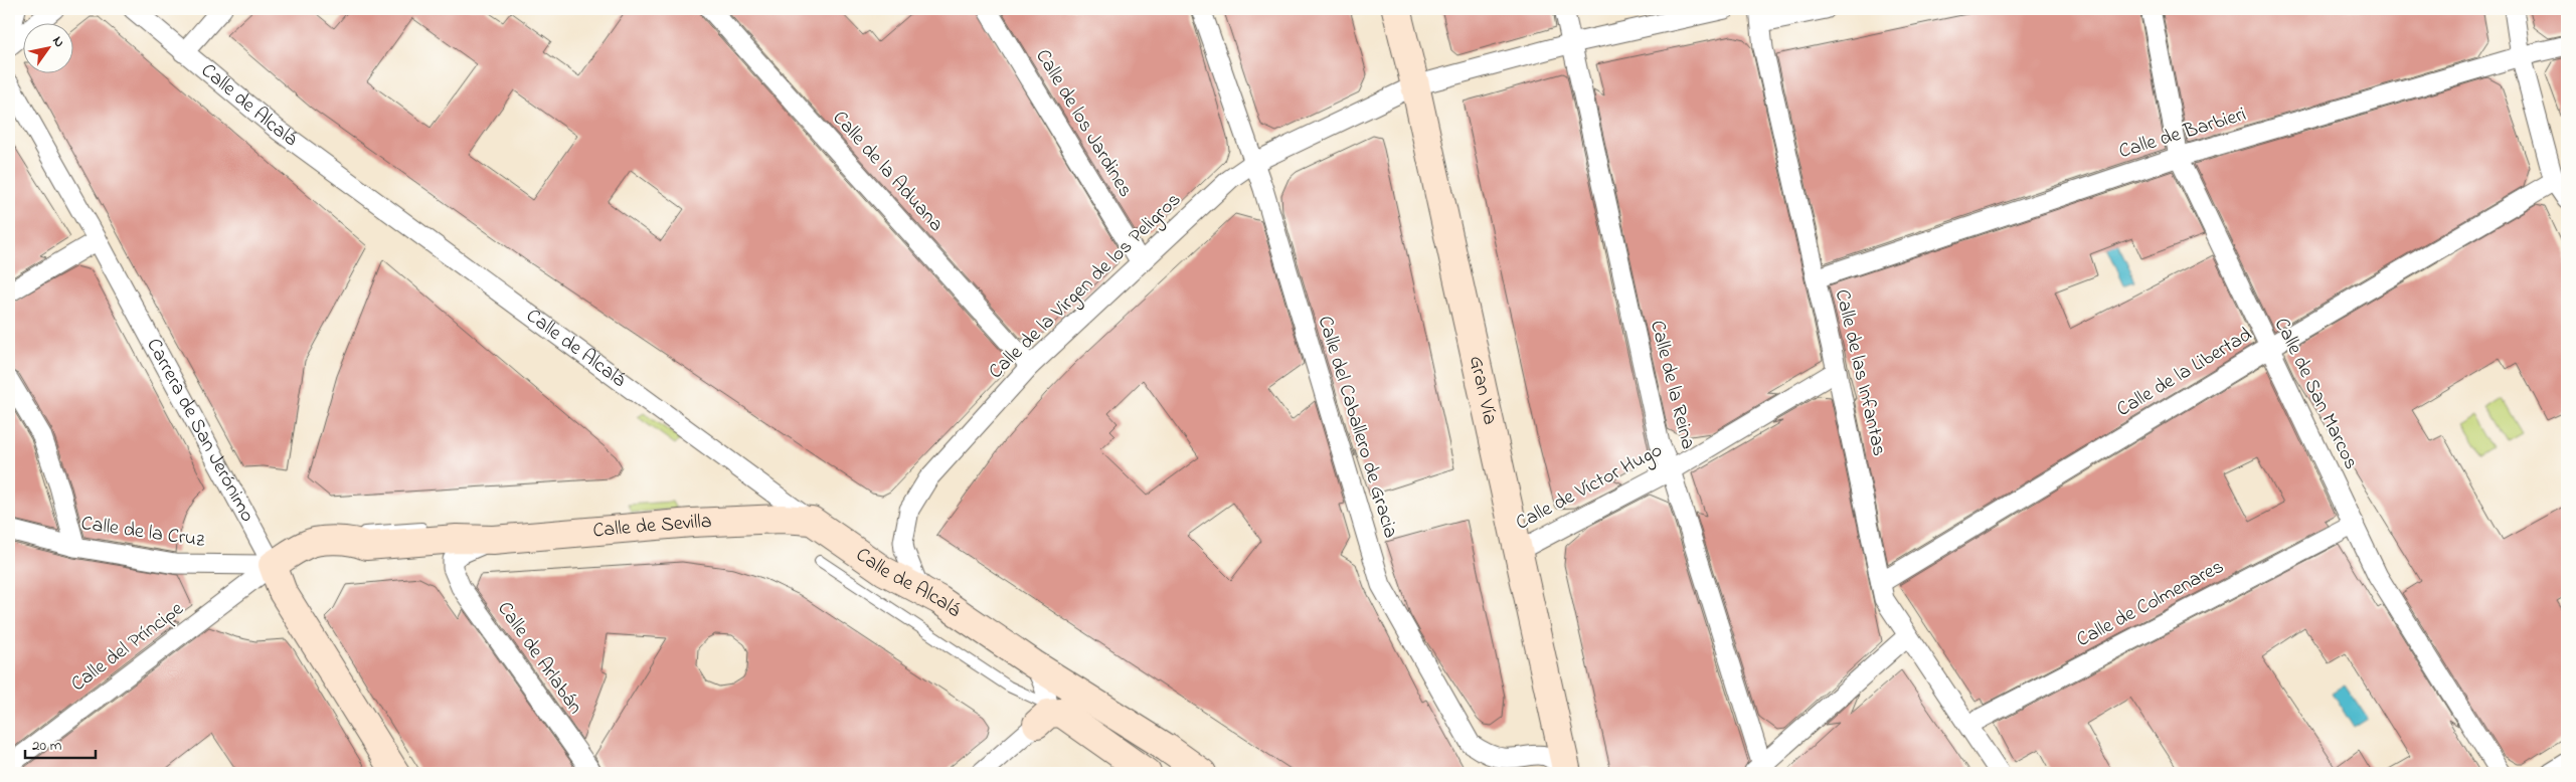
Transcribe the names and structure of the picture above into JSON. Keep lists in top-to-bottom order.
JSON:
{
  "streets": {
    "street": [
      "Calle de Alcalá",
      "Calle de los Jardines",
      "Calle de Barbieri",
      "Calle de la Aduana",
      "Calle de la Virgen de los Peligros",
      "Calle de las Infantas",
      "Calle de la Libertad",
      "Calle de la Reina",
      "Gran Vía",
      "Calle de San Marcos",
      "Calle del Caballero de Gracia",
      "Carrera de San Jerónimo",
      "Calle de Víctor Hugo",
      "Calle de Sevilla",
      "Calle de la Cruz",
      "Calle de Colmenares",
      "Calle del Príncipe",
      "Calle de Arlabán"
    ]
  },
  "crossings": [
    ["Calle de Alcalá", "Calle de la Virgen de los Peligros"],
    ["Calle de Alcalá", "Calle de Sevilla"],
    ["Calle de los Jardines", "Calle de la Virgen de los Peligros"],
    ["Calle de Barbieri", "Calle de las Infantas"],
    ["Calle de Barbieri", "Calle de San Marcos"],
    ["Calle de la Aduana", "Calle de la Virgen de los Peligros"],
    ["Calle de la Virgen de los Peligros", "Calle de la Reina"],
    ["Calle de la Virgen de los Peligros", "Gran Vía"],
    ["Calle de la Virgen de los Peligros", "Calle del Caballero de Gracia"],
    ["Calle de las Infantas", "Calle de la Libertad"],
    ["Calle de las Infantas", "Calle de Víctor Hugo"],
    ["Calle de las Infantas", "Calle de Colmenares"],
    ["Calle de la Libertad", "Calle de San Marcos"],
    ["Calle de la Reina", "Calle de Víctor Hugo"],
    ["Gran Vía", "Calle del Caballero de Gracia"],
    ["Gran Vía", "Calle de Víctor Hugo"],
    ["Calle de San Marcos", "Calle de Colmenares"],
    ["Carrera de San Jerónimo", "Calle de Sevilla"],
    ["Carrera de San Jerónimo", "Calle de la Cruz"],
    ["Carrera de San Jerónimo", "Calle del Príncipe"],
    ["Calle de Sevilla", "Calle de la Cruz"],
    ["Calle de Sevilla", "Calle del Príncipe"],
    ["Calle de Sevilla", "Calle de Arlabán"],
    ["Calle de la Cruz", "Calle del Príncipe"]
  ],
  "scale_bar": "20 m",
  "north": "top right"
}
